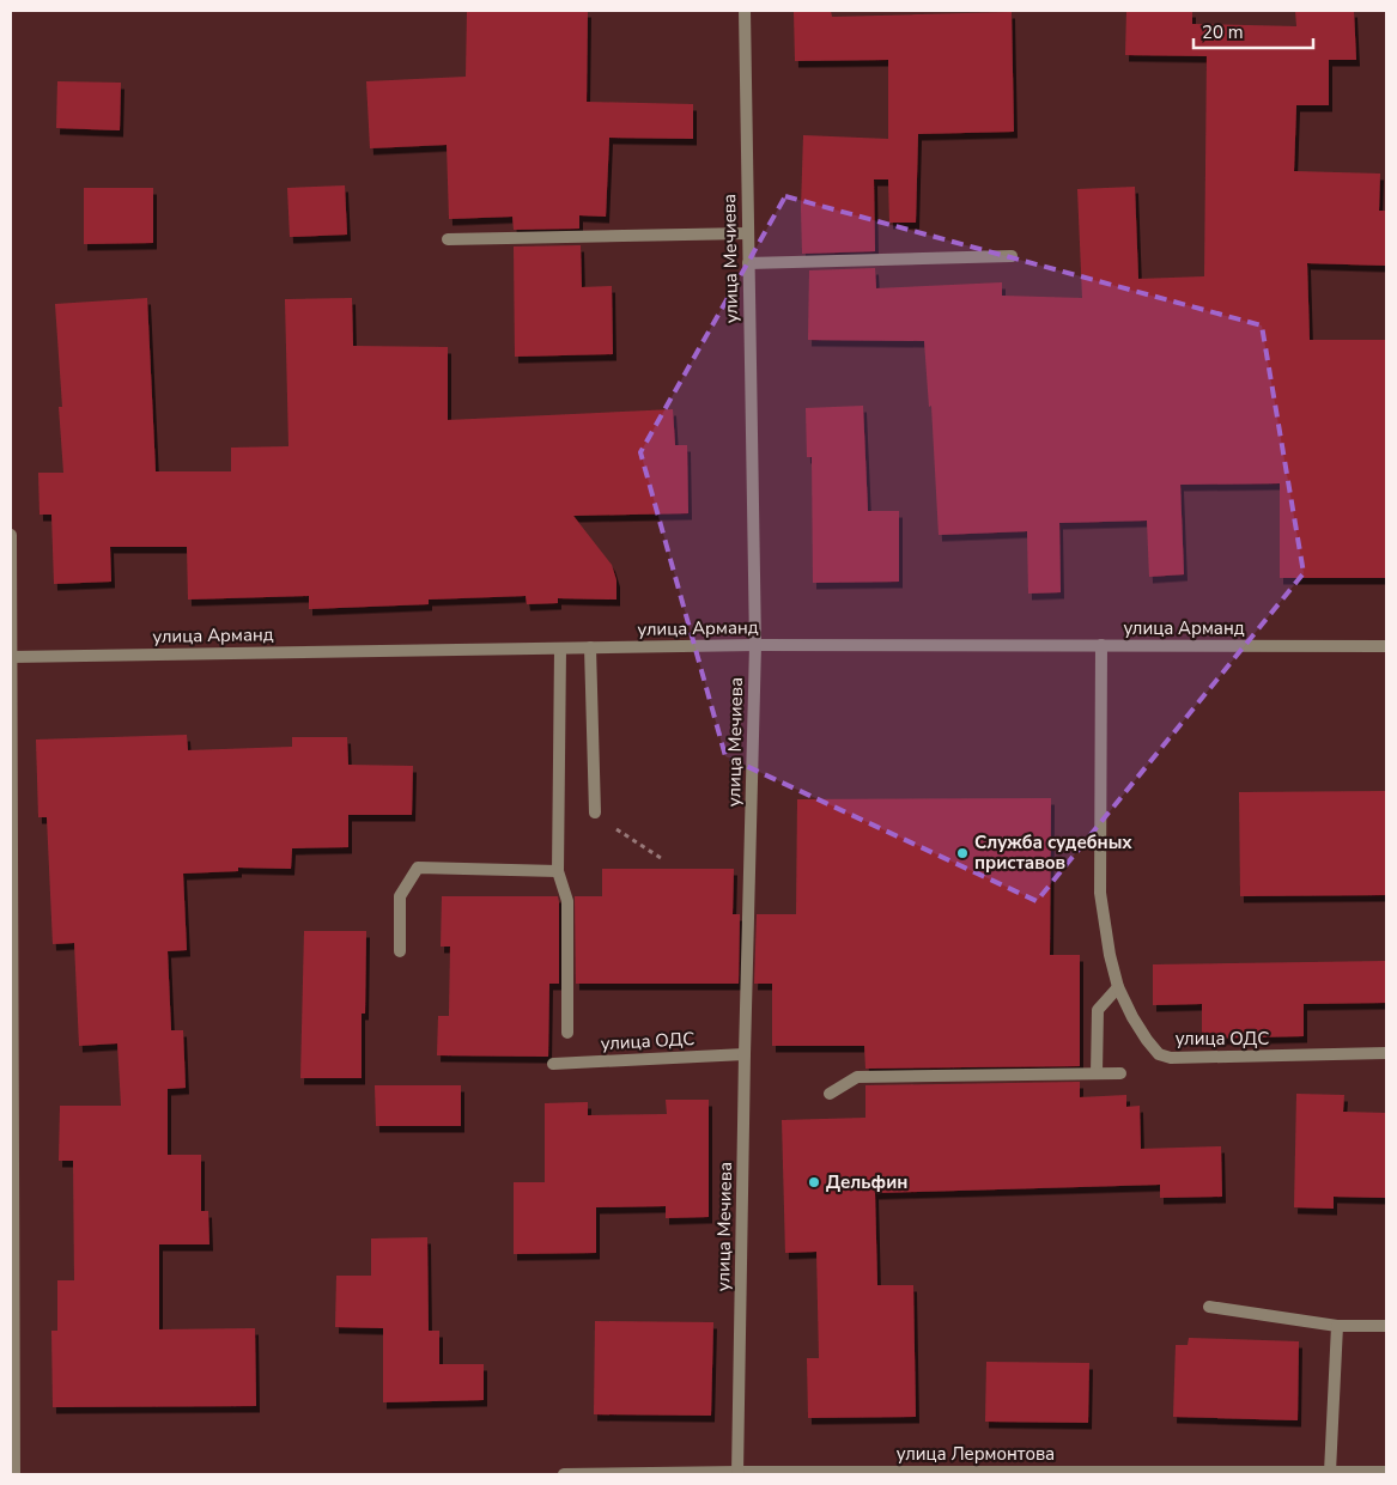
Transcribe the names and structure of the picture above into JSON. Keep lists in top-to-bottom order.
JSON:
{
  "streets": {
    "street": [
      "улица Мечиева",
      "улица Арманд",
      "улица ОДС",
      "улица Лермонтова"
    ]
  },
  "crossings": [
    ["улица Мечиева", "улица Арманд"],
    ["улица Мечиева", "улица ОДС"],
    ["улица Мечиева", "улица Лермонтова"],
    ["улица Арманд", "улица ОДС"]
  ],
  "places": ["Служба судебных приставов", "Дельфин"],
  "scale_bar": "20 m"
}
